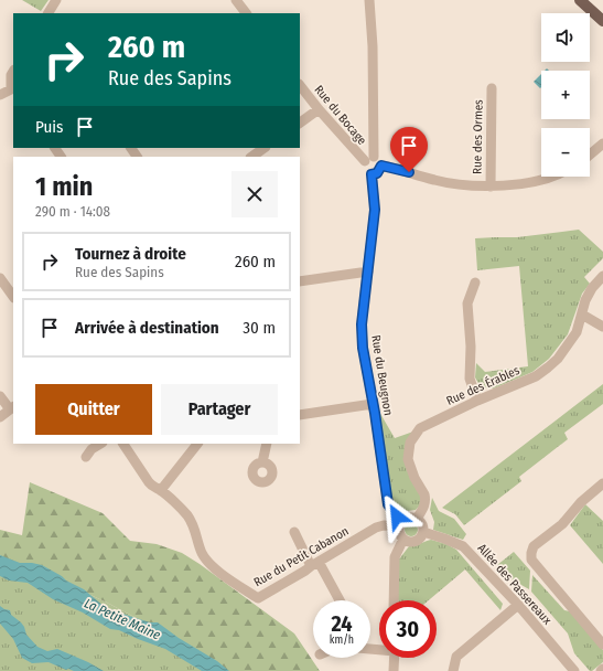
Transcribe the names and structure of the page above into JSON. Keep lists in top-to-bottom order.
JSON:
{
  "streets": {
    "street": [
      "Rue du Bocage",
      "Rue des Ormes",
      "Rue du Beugnon",
      "Rue des Érables",
      "Rue du Petit Cabanon",
      "Allée des Passereaux"
    ]
  },
  "crossings": [
    ["Rue du Bocage", "Rue du Beugnon"],
    ["Rue du Beugnon", "Rue des Érables"],
    ["Rue du Beugnon", "Rue du Petit Cabanon"],
    ["Rue du Beugnon", "Allée des Passereaux"],
    ["Rue des Érables", "Rue du Petit Cabanon"],
    ["Rue des Érables", "Allée des Passereaux"],
    ["Rue du Petit Cabanon", "Allée des Passereaux"]
  ],
  "water": ["La Petite Maine"],
  "page": {
    "map_buttons": ["+", "−"],
    "turn": ["260 m", "Rue des Sapins"],
    "then": "Puis",
    "heading": ["1 min", "290 m · 14:08"],
    "list": [
      {
        "name": "Tournez à droite",
        "note": "Rue des Sapins",
        "value": "260 m"
      },
      {
        "name": "Arrivée à destination",
        "value": "30 m"
      }
    ],
    "buttons": ["Quitter", "Partager"],
    "speed": "24 km/h",
    "limit": "30"
  }
}
